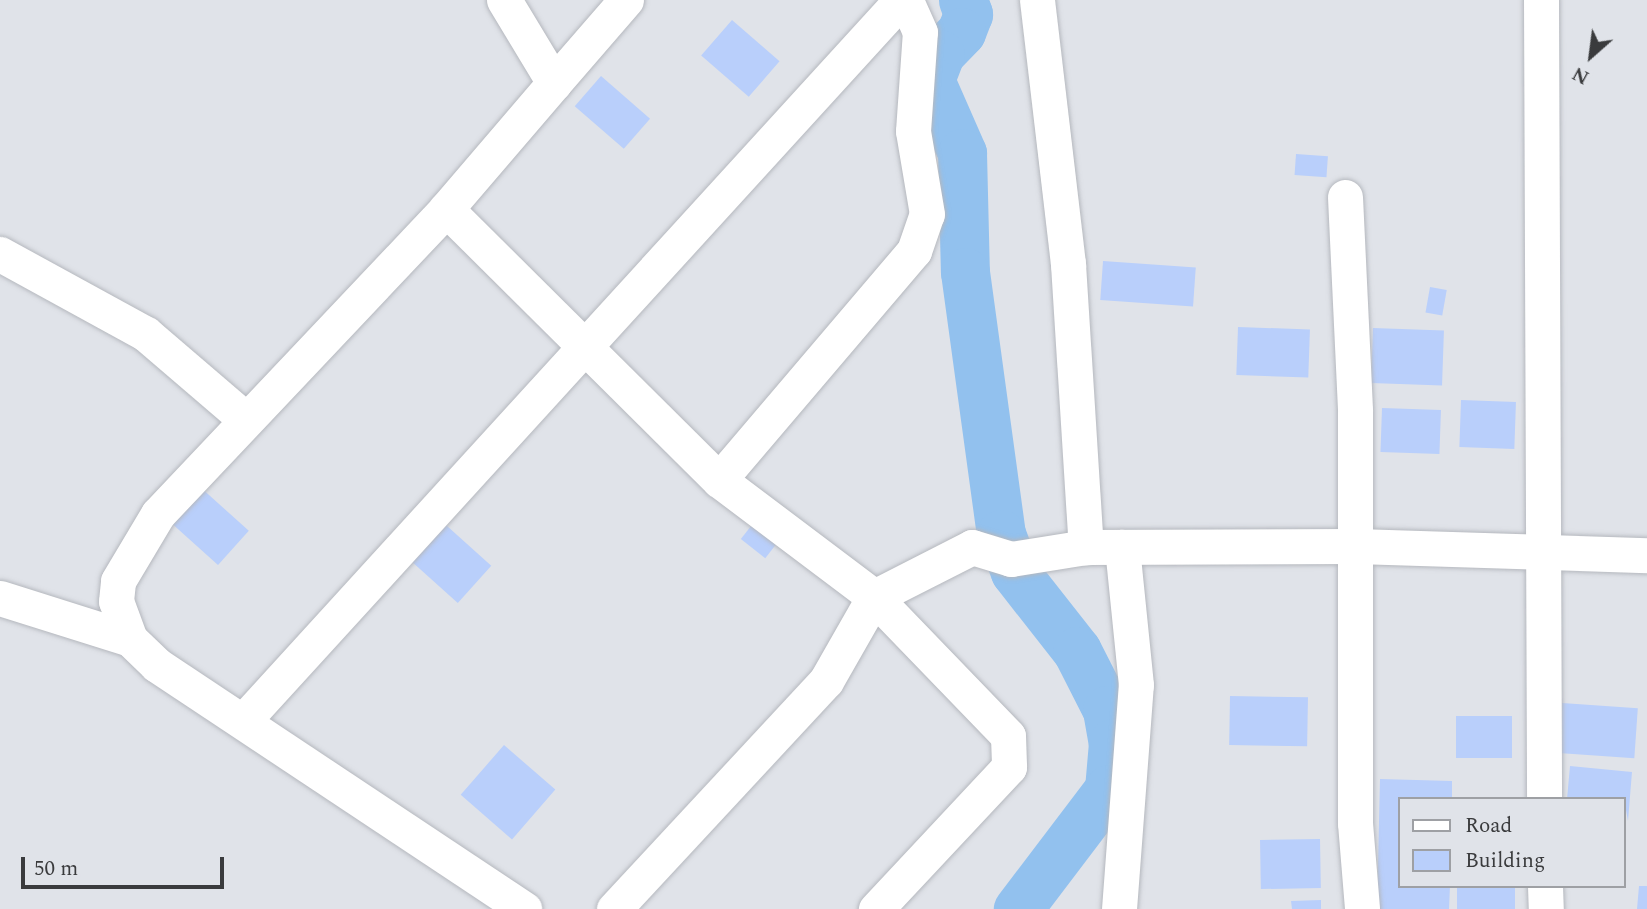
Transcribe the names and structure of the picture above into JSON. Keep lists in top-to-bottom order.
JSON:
{
  "legend": ["Road", "Building"],
  "scale_bar": "50 m",
  "north": "bottom left"
}
